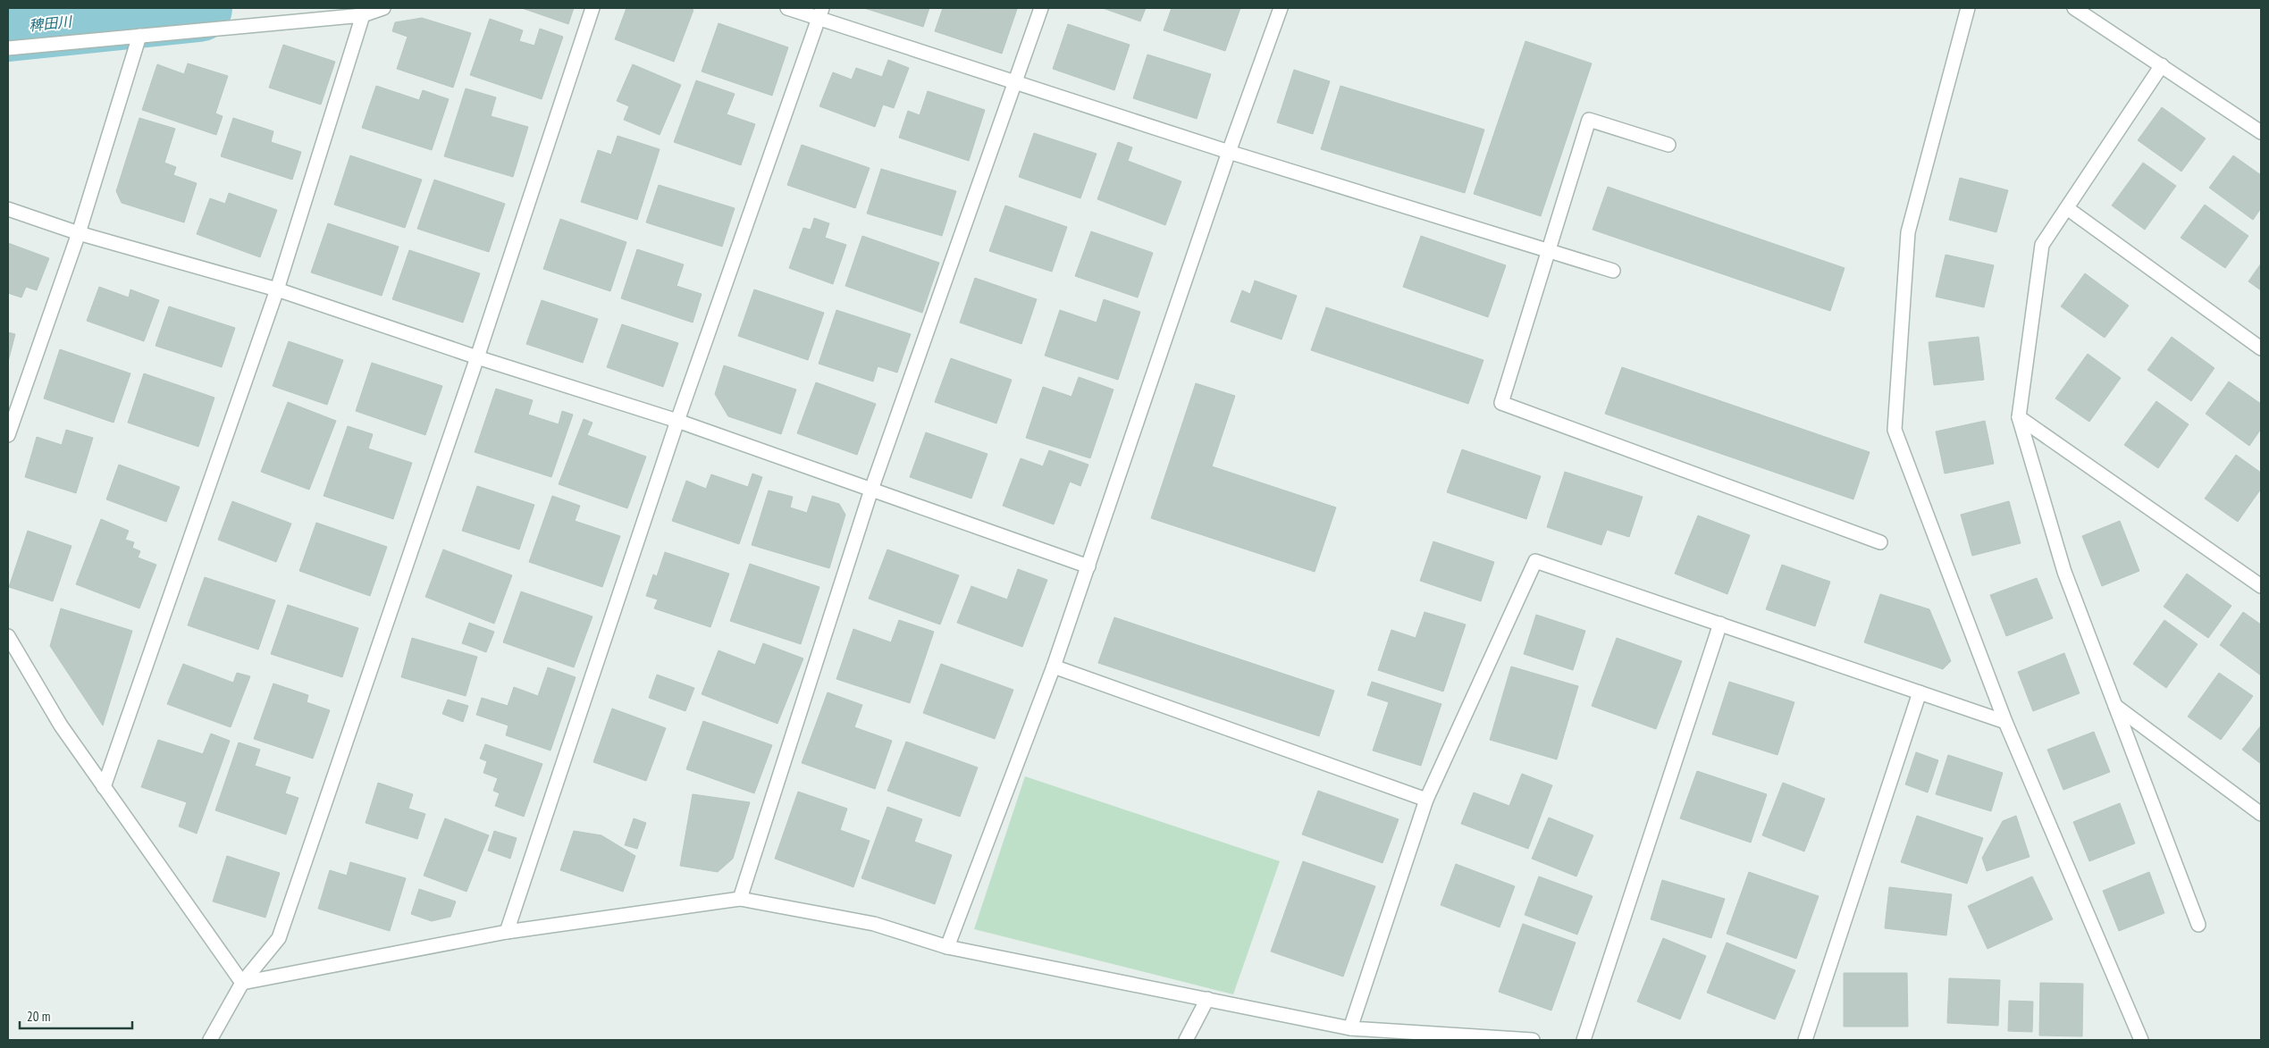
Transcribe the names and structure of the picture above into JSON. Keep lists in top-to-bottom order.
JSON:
{
  "water": ["稗田川"],
  "scale_bar": "20 m"
}
